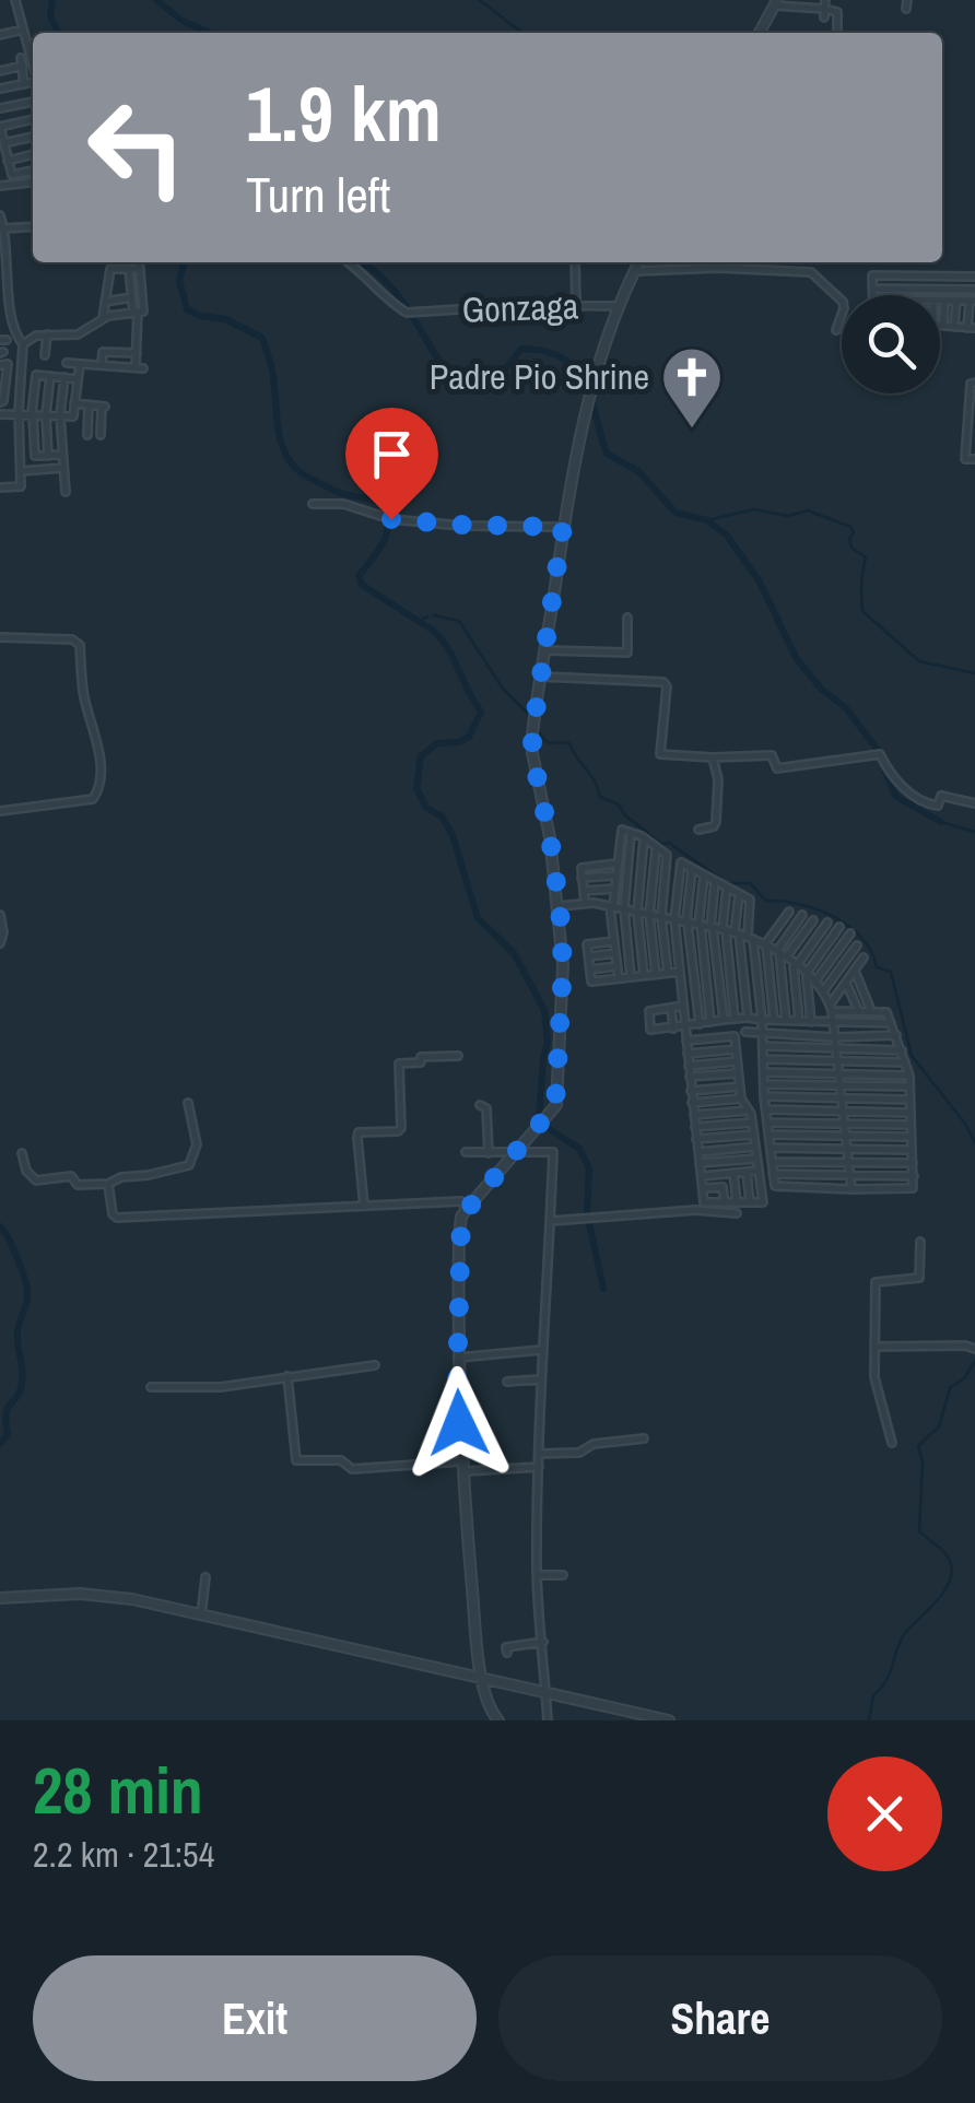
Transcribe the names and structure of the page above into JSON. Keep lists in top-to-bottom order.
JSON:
{
  "streets": {
    "street": ["Gonzaga"]
  },
  "places": {
    "church": ["Padre Pio Shrine"]
  },
  "page": {
    "turn": ["1.9 km", "Turn left"],
    "heading": ["28 min", "2.2 km · 21:54"],
    "buttons": ["Exit", "Share"]
  }
}
